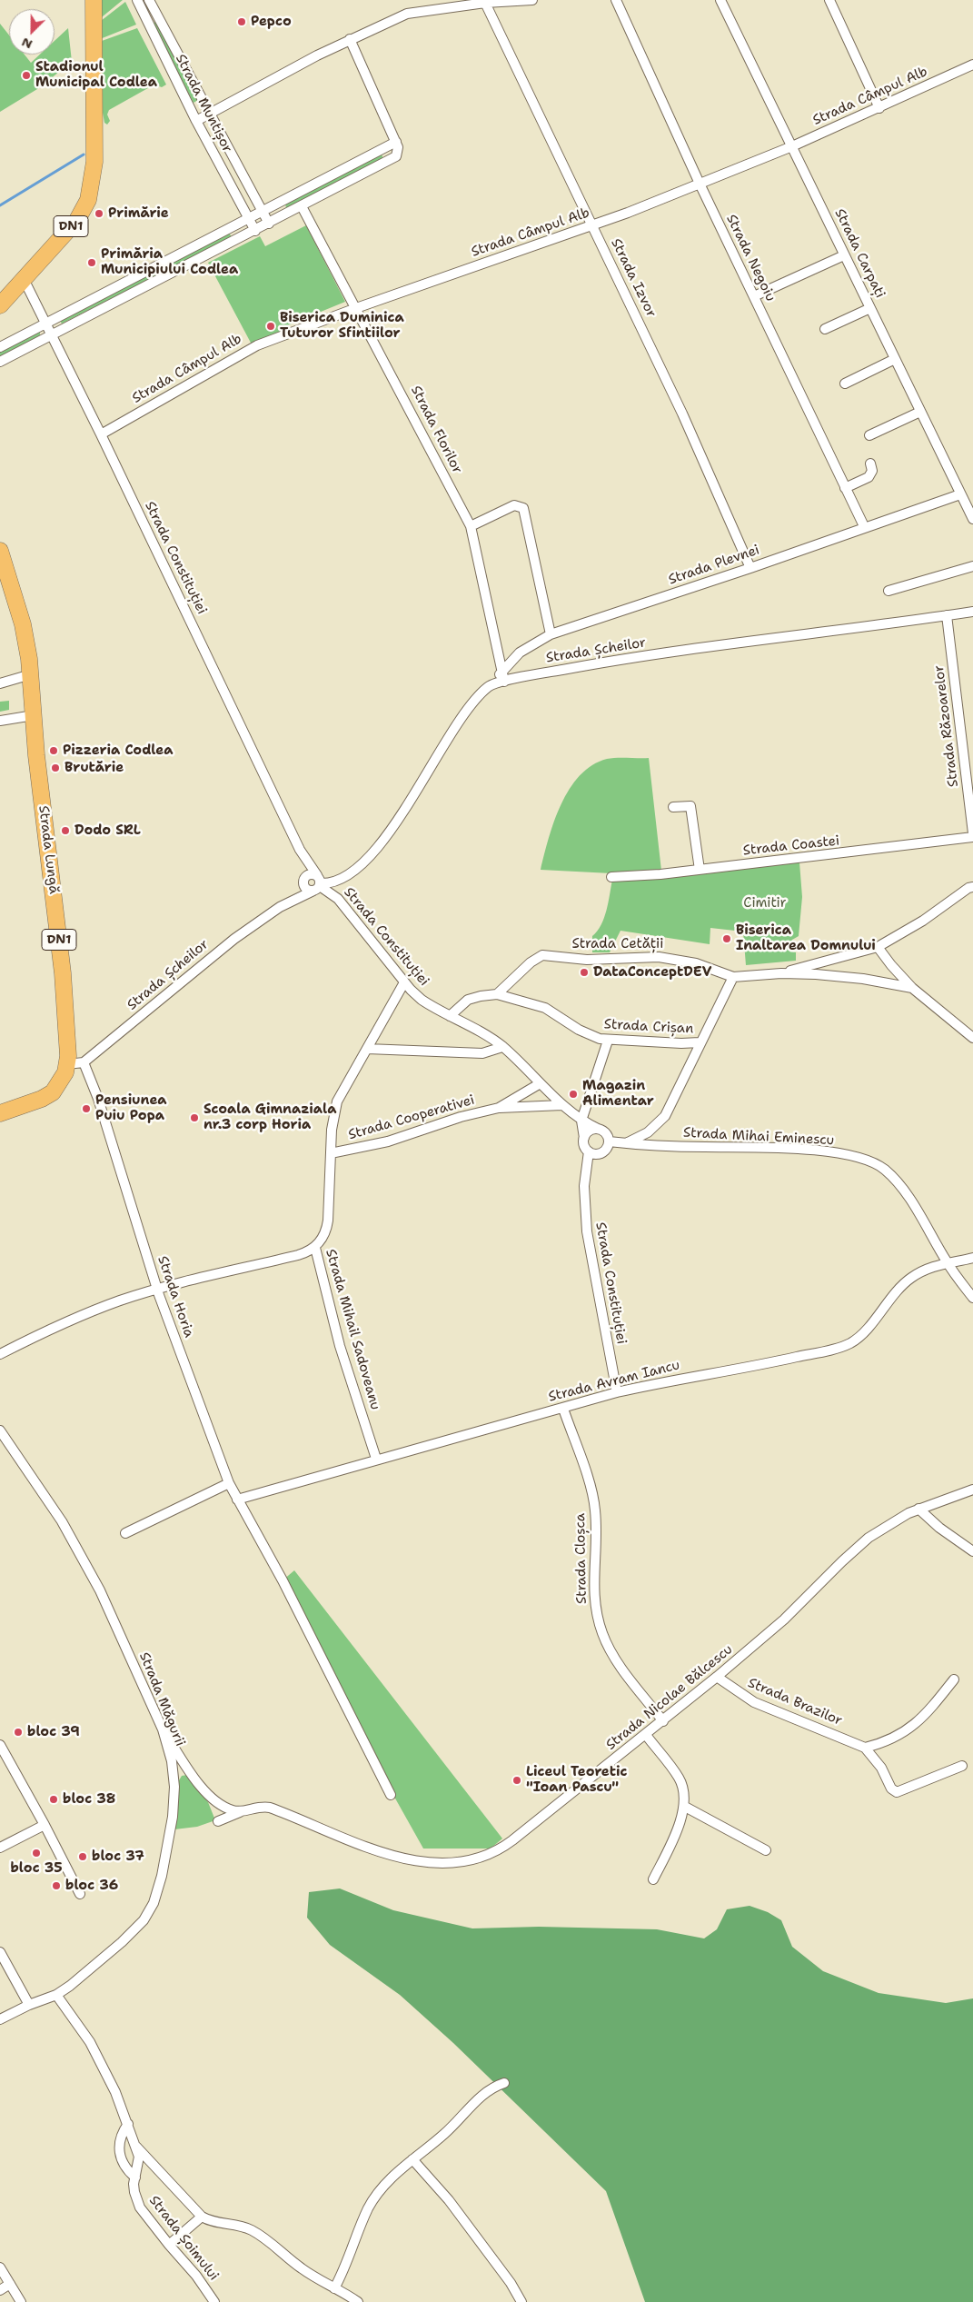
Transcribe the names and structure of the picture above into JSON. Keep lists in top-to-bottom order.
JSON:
{
  "streets": {
    "highway": ["DN1", "Strada Lungă"],
    "street": [
      "Strada Câmpul Alb",
      "Strada Muntișor",
      "Strada Carpați",
      "Strada Negoiu",
      "Strada Izvor",
      "Strada Florilor",
      "Strada Constituției",
      "Strada Plevnei",
      "Strada Șcheilor",
      "Strada Răzoarelor",
      "Strada Coastei",
      "Strada Cetății",
      "Strada Crișan",
      "Strada Cooperativei",
      "Strada Mihai Eminescu",
      "Strada Horia",
      "Strada Mihail Sadoveanu",
      "Strada Avram Iancu",
      "Strada Cloșca",
      "Strada Nicolae Bălcescu",
      "Strada Măgurii",
      "Strada Brazilor",
      "Strada Șoimului"
    ]
  },
  "crossings": [
    ["Strada Câmpul Alb", "Strada Carpați"],
    ["Strada Câmpul Alb", "Strada Negoiu"],
    ["Strada Câmpul Alb", "Strada Izvor"],
    ["Strada Câmpul Alb", "Strada Florilor"],
    ["Strada Câmpul Alb", "Strada Constituției"],
    ["Strada Muntișor", "Strada Izvor"],
    ["DN1", "Strada Constituției"],
    ["Strada Carpați", "Strada Plevnei"],
    ["Strada Negoiu", "Strada Plevnei"],
    ["Strada Izvor", "Strada Plevnei"],
    ["Strada Florilor", "Strada Plevnei"],
    ["Strada Florilor", "Strada Șcheilor"],
    ["Strada Constituției", "Strada Șcheilor"],
    ["Strada Constituției", "Strada Cooperativei"],
    ["Strada Constituției", "Strada Mihai Eminescu"],
    ["Strada Constituției", "Strada Mihail Sadoveanu"],
    ["Strada Constituției", "Strada Avram Iancu"],
    ["Strada Plevnei", "Strada Șcheilor"],
    ["Strada Șcheilor", "Strada Răzoarelor"],
    ["Strada Șcheilor", "Strada Horia"],
    ["Strada Răzoarelor", "Strada Coastei"],
    ["Strada Cetății", "Strada Crișan"],
    ["Strada Cooperativei", "Strada Mihail Sadoveanu"],
    ["Strada Mihai Eminescu", "Strada Avram Iancu"],
    ["Strada Horia", "Strada Avram Iancu"],
    ["Strada Mihail Sadoveanu", "Strada Avram Iancu"],
    ["Strada Avram Iancu", "Strada Cloșca"],
    ["Strada Cloșca", "Strada Nicolae Bălcescu"],
    ["Strada Nicolae Bălcescu", "Strada Brazilor"],
    ["Strada Măgurii", "Strada Șoimului"]
  ],
  "parks": ["Cimitir"],
  "places": [
    "Pepco",
    "Stadionul Municipal Codlea",
    "Primărie",
    "Primăria Municipiului Codlea",
    "Biserica Duminica Tuturor Sfintiilor",
    "Pizzeria Codlea",
    "Brutărie",
    "Dodo SRL",
    "Biserica Inaltarea Domnului",
    "DataConceptDEV",
    "Magazin Alimentar",
    "Pensiunea Puiu Popa",
    "Scoala Gimnaziala nr.3 corp Horia",
    "bloc 39",
    "Liceul Teoretic \"Ioan Pascu\"",
    "bloc 38",
    "bloc 35",
    "bloc 37",
    "bloc 36"
  ],
  "north": "bottom left"
}
